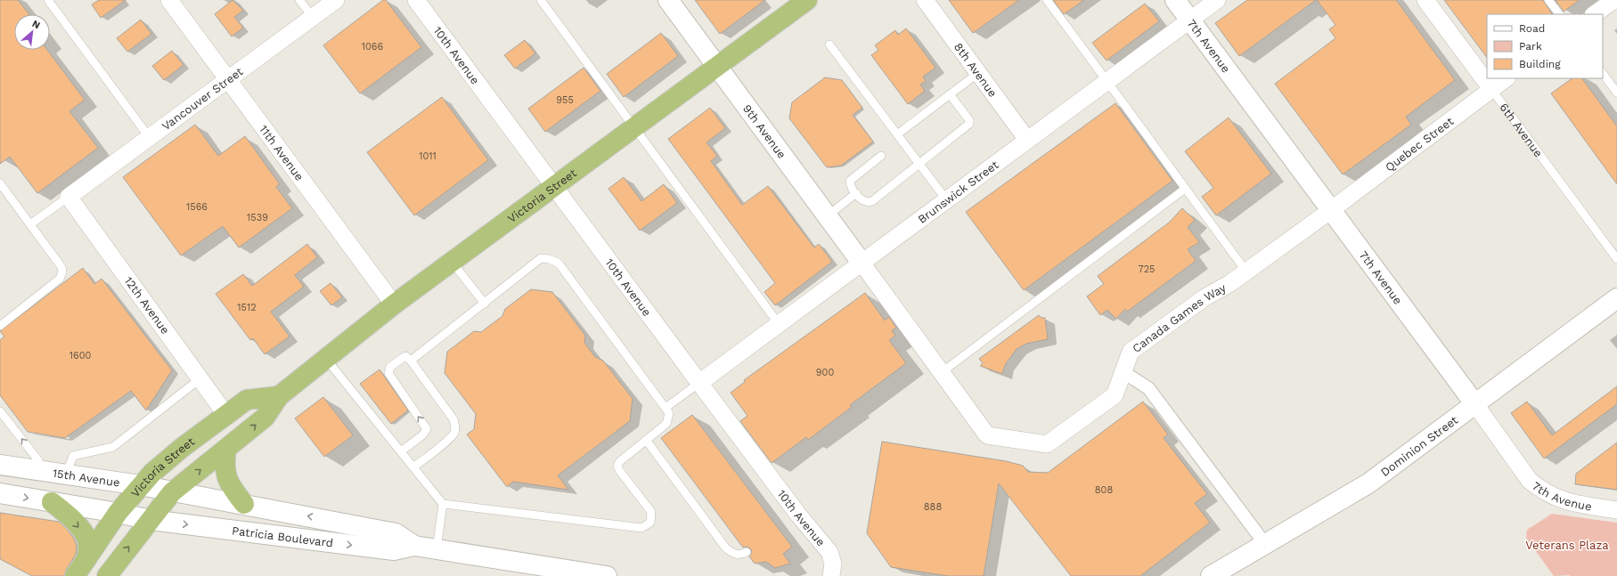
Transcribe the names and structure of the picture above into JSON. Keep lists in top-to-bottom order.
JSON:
{
  "streets": {
    "highway": ["Victoria Street"],
    "main road": [
      "7th Avenue",
      "9th Avenue",
      "Dominion Street",
      "15th Avenue",
      "Patricia Boulevard"
    ],
    "street": [
      "10th Avenue",
      "8th Avenue",
      "Vancouver Street",
      "6th Avenue",
      "Quebec Street",
      "11th Avenue",
      "Brunswick Street",
      "12th Avenue",
      "Canada Games Way"
    ]
  },
  "crossings": [
    ["7th Avenue", "Quebec Street"],
    ["7th Avenue", "Brunswick Street"],
    ["7th Avenue", "Canada Games Way"],
    ["7th Avenue", "Dominion Street"],
    ["10th Avenue", "Brunswick Street"],
    ["10th Avenue", "Victoria Street"],
    ["8th Avenue", "Brunswick Street"],
    ["Vancouver Street", "11th Avenue"],
    ["Vancouver Street", "12th Avenue"],
    ["6th Avenue", "Quebec Street"],
    ["9th Avenue", "Brunswick Street"],
    ["9th Avenue", "Victoria Street"],
    ["9th Avenue", "Canada Games Way"],
    ["Quebec Street", "Canada Games Way"],
    ["11th Avenue", "Victoria Street"],
    ["Brunswick Street", "Canada Games Way"],
    ["Victoria Street", "12th Avenue"],
    ["Victoria Street", "15th Avenue"],
    ["Victoria Street", "Patricia Boulevard"],
    ["15th Avenue", "Patricia Boulevard"]
  ],
  "parks": ["Veterans Plaza"],
  "house_numbers": [
    "1066",
    "955",
    "1011",
    "1566",
    "1539",
    "725",
    "1512",
    "1600",
    "900",
    "808",
    "888"
  ],
  "legend": ["Road", "Park", "Building"],
  "north": "top right"
}
